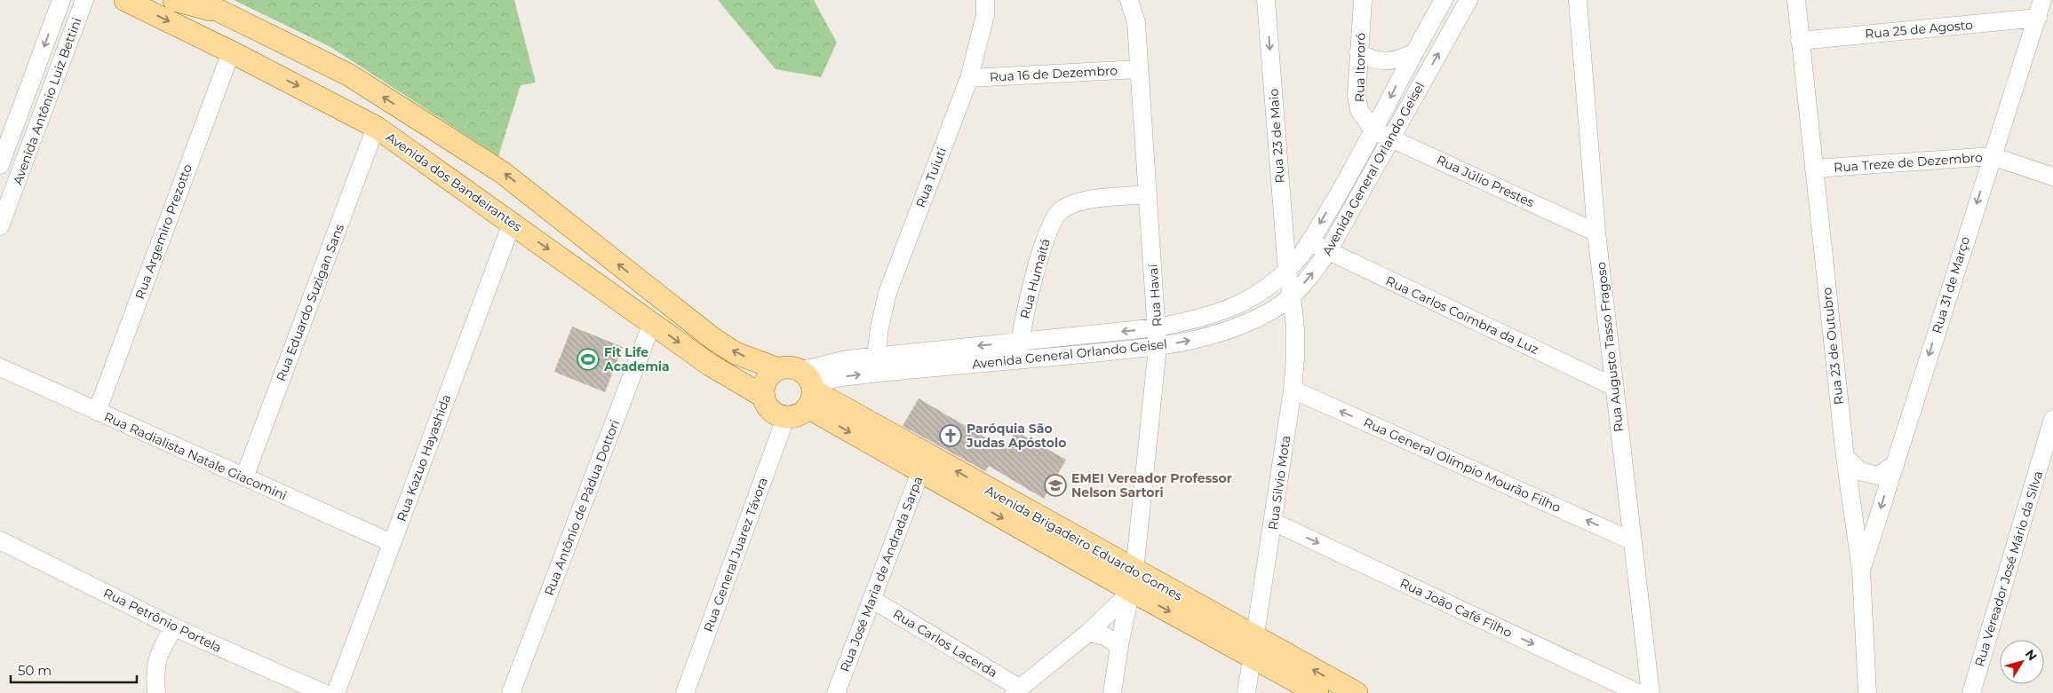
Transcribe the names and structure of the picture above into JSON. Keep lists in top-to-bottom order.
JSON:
{
  "streets": {
    "main road": ["Avenida dos Bandeirantes", "Avenida Brigadeiro Eduardo Gomes"],
    "street": [
      "Rua 25 de Agosto",
      "Rua Itororó",
      "Rua 16 de Dezembro",
      "Avenida Antônio Luiz Bettini",
      "Rua 23 de Maio",
      "Rua Treze de Dezembro",
      "Avenida General Orlando Geisel",
      "Rua Tuiuti",
      "Rua Júlio Prestes",
      "Rua Argemiro Prezotto",
      "Rua Humaitá",
      "Rua 31 de Março",
      "Rua Havaí",
      "Rua Eduardo Suzigan Sans",
      "Rua Carlos Coimbra da Luz",
      "Rua 23 de Outubro",
      "Rua Augusto Tasso Fragoso",
      "Rua Radialista Natale Giacomini",
      "Rua Kazuo Hayashida",
      "Rua General Olímpio Mourão Filho",
      "Rua Silvio Mota",
      "Rua Antônio de Pádua Dottori",
      "Rua General Juarez Távora",
      "Rua Vereador José Mário da Silva",
      "Rua José Maria de Andrada Sarpa",
      "Rua João Café Filho",
      "Rua Petrônio Portela",
      "Rua Carlos Lacerda"
    ]
  },
  "crossings": [
    ["Rua 25 de Agosto", "Rua 31 de Março"],
    ["Rua 25 de Agosto", "Rua 23 de Outubro"],
    ["Rua Itororó", "Avenida General Orlando Geisel"],
    ["Rua Itororó", "Rua Júlio Prestes"],
    ["Rua 16 de Dezembro", "Rua Tuiuti"],
    ["Rua 16 de Dezembro", "Rua Havaí"],
    ["Rua 23 de Maio", "Avenida General Orlando Geisel"],
    ["Rua 23 de Maio", "Rua Silvio Mota"],
    ["Rua Treze de Dezembro", "Rua 31 de Março"],
    ["Rua Treze de Dezembro", "Rua 23 de Outubro"],
    ["Avenida General Orlando Geisel", "Rua Tuiuti"],
    ["Avenida General Orlando Geisel", "Rua Júlio Prestes"],
    ["Avenida General Orlando Geisel", "Rua Humaitá"],
    ["Avenida General Orlando Geisel", "Rua Havaí"],
    ["Avenida General Orlando Geisel", "Rua Carlos Coimbra da Luz"],
    ["Avenida General Orlando Geisel", "Rua Silvio Mota"],
    ["Avenida General Orlando Geisel", "Avenida Brigadeiro Eduardo Gomes"],
    ["Rua Júlio Prestes", "Rua Augusto Tasso Fragoso"],
    ["Avenida dos Bandeirantes", "Rua Argemiro Prezotto"],
    ["Avenida dos Bandeirantes", "Rua Eduardo Suzigan Sans"],
    ["Avenida dos Bandeirantes", "Rua Kazuo Hayashida"],
    ["Avenida dos Bandeirantes", "Rua Antônio de Pádua Dottori"],
    ["Rua Argemiro Prezotto", "Rua Radialista Natale Giacomini"],
    ["Rua Humaitá", "Rua Havaí"],
    ["Rua 31 de Março", "Rua 23 de Outubro"],
    ["Rua Havaí", "Avenida Brigadeiro Eduardo Gomes"],
    ["Rua Eduardo Suzigan Sans", "Rua Radialista Natale Giacomini"],
    ["Rua Carlos Coimbra da Luz", "Rua Augusto Tasso Fragoso"],
    ["Rua Augusto Tasso Fragoso", "Rua General Olímpio Mourão Filho"],
    ["Rua Radialista Natale Giacomini", "Rua Kazuo Hayashida"],
    ["Rua General Olímpio Mourão Filho", "Rua Silvio Mota"],
    ["Rua Silvio Mota", "Avenida Brigadeiro Eduardo Gomes"],
    ["Rua Silvio Mota", "Rua João Café Filho"],
    ["Avenida Brigadeiro Eduardo Gomes", "Rua José Maria de Andrada Sarpa"],
    ["Rua José Maria de Andrada Sarpa", "Rua Carlos Lacerda"]
  ],
  "one_way": [
    "Rua 23 de Maio",
    "Rua 31 de Março",
    "Rua General Olímpio Mourão Filho",
    "Rua João Café Filho"
  ],
  "places": {
    "sports": ["Fit Life Academia"],
    "church": ["Paróquia São Judas Apóstolo"],
    "school or university": ["EMEI Vereador Professor Nelson Sartori"]
  },
  "scale_bar": "50 m",
  "north": "top right"
}
